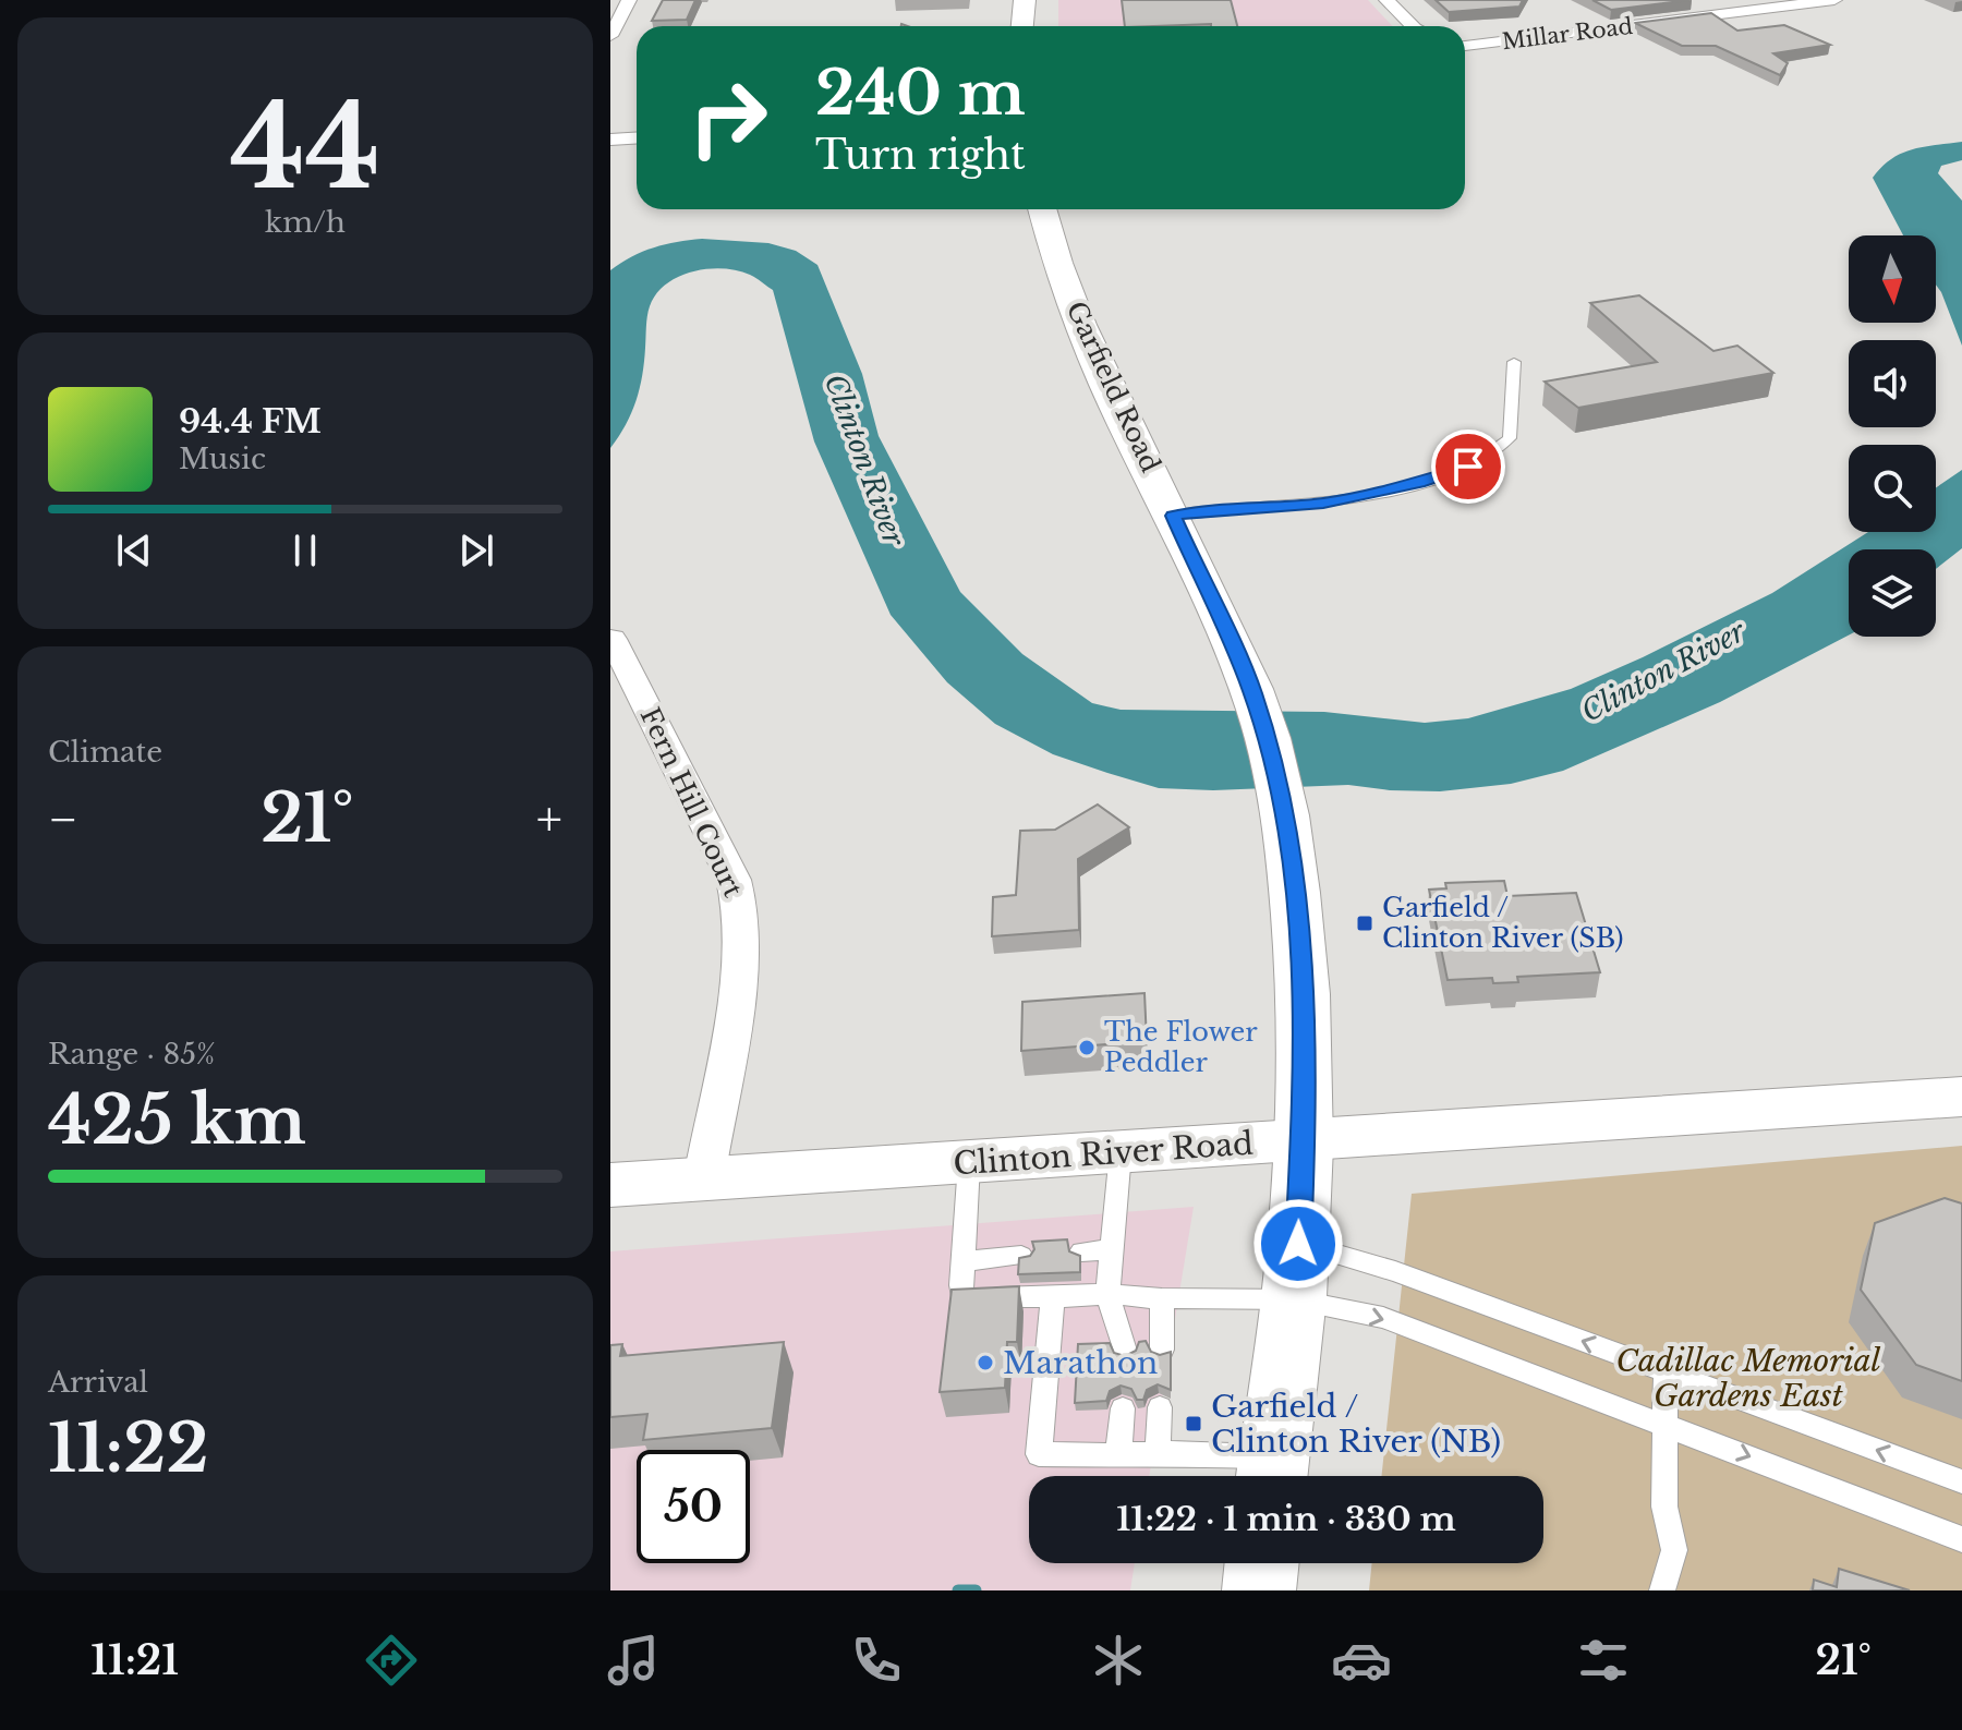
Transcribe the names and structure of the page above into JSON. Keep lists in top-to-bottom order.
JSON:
{
  "streets": {
    "main road": ["Garfield Road"],
    "street": ["Millar Road", "Fern Hill Court", "Clinton River Road"]
  },
  "crossings": [
    ["Garfield Road", "Clinton River Road"],
    ["Fern Hill Court", "Clinton River Road"]
  ],
  "water": ["Clinton River"],
  "parks": ["Cadillac Memorial Gardens East"],
  "places": {
    "transit": ["Garfield / Clinton River (SB)", "Garfield / Clinton River (NB)"],
    "other": ["The Flower Peddler", "Marathon"]
  },
  "north": "bottom",
  "page": {
    "tile": [
      ["44", "km/h"],
      "Climate",
      ["Range · 85%", "425 km"],
      ["Arrival", "11:22"]
    ],
    "turn": ["240 m", "Turn right"],
    "song": ["94.4 FM", "Music"],
    "heat": ["−", "21°", "+"],
    "limit": "50",
    "trip": "11:22 · 1 min · 330 m",
    "tabs": ["11:21", "21°"]
  }
}
